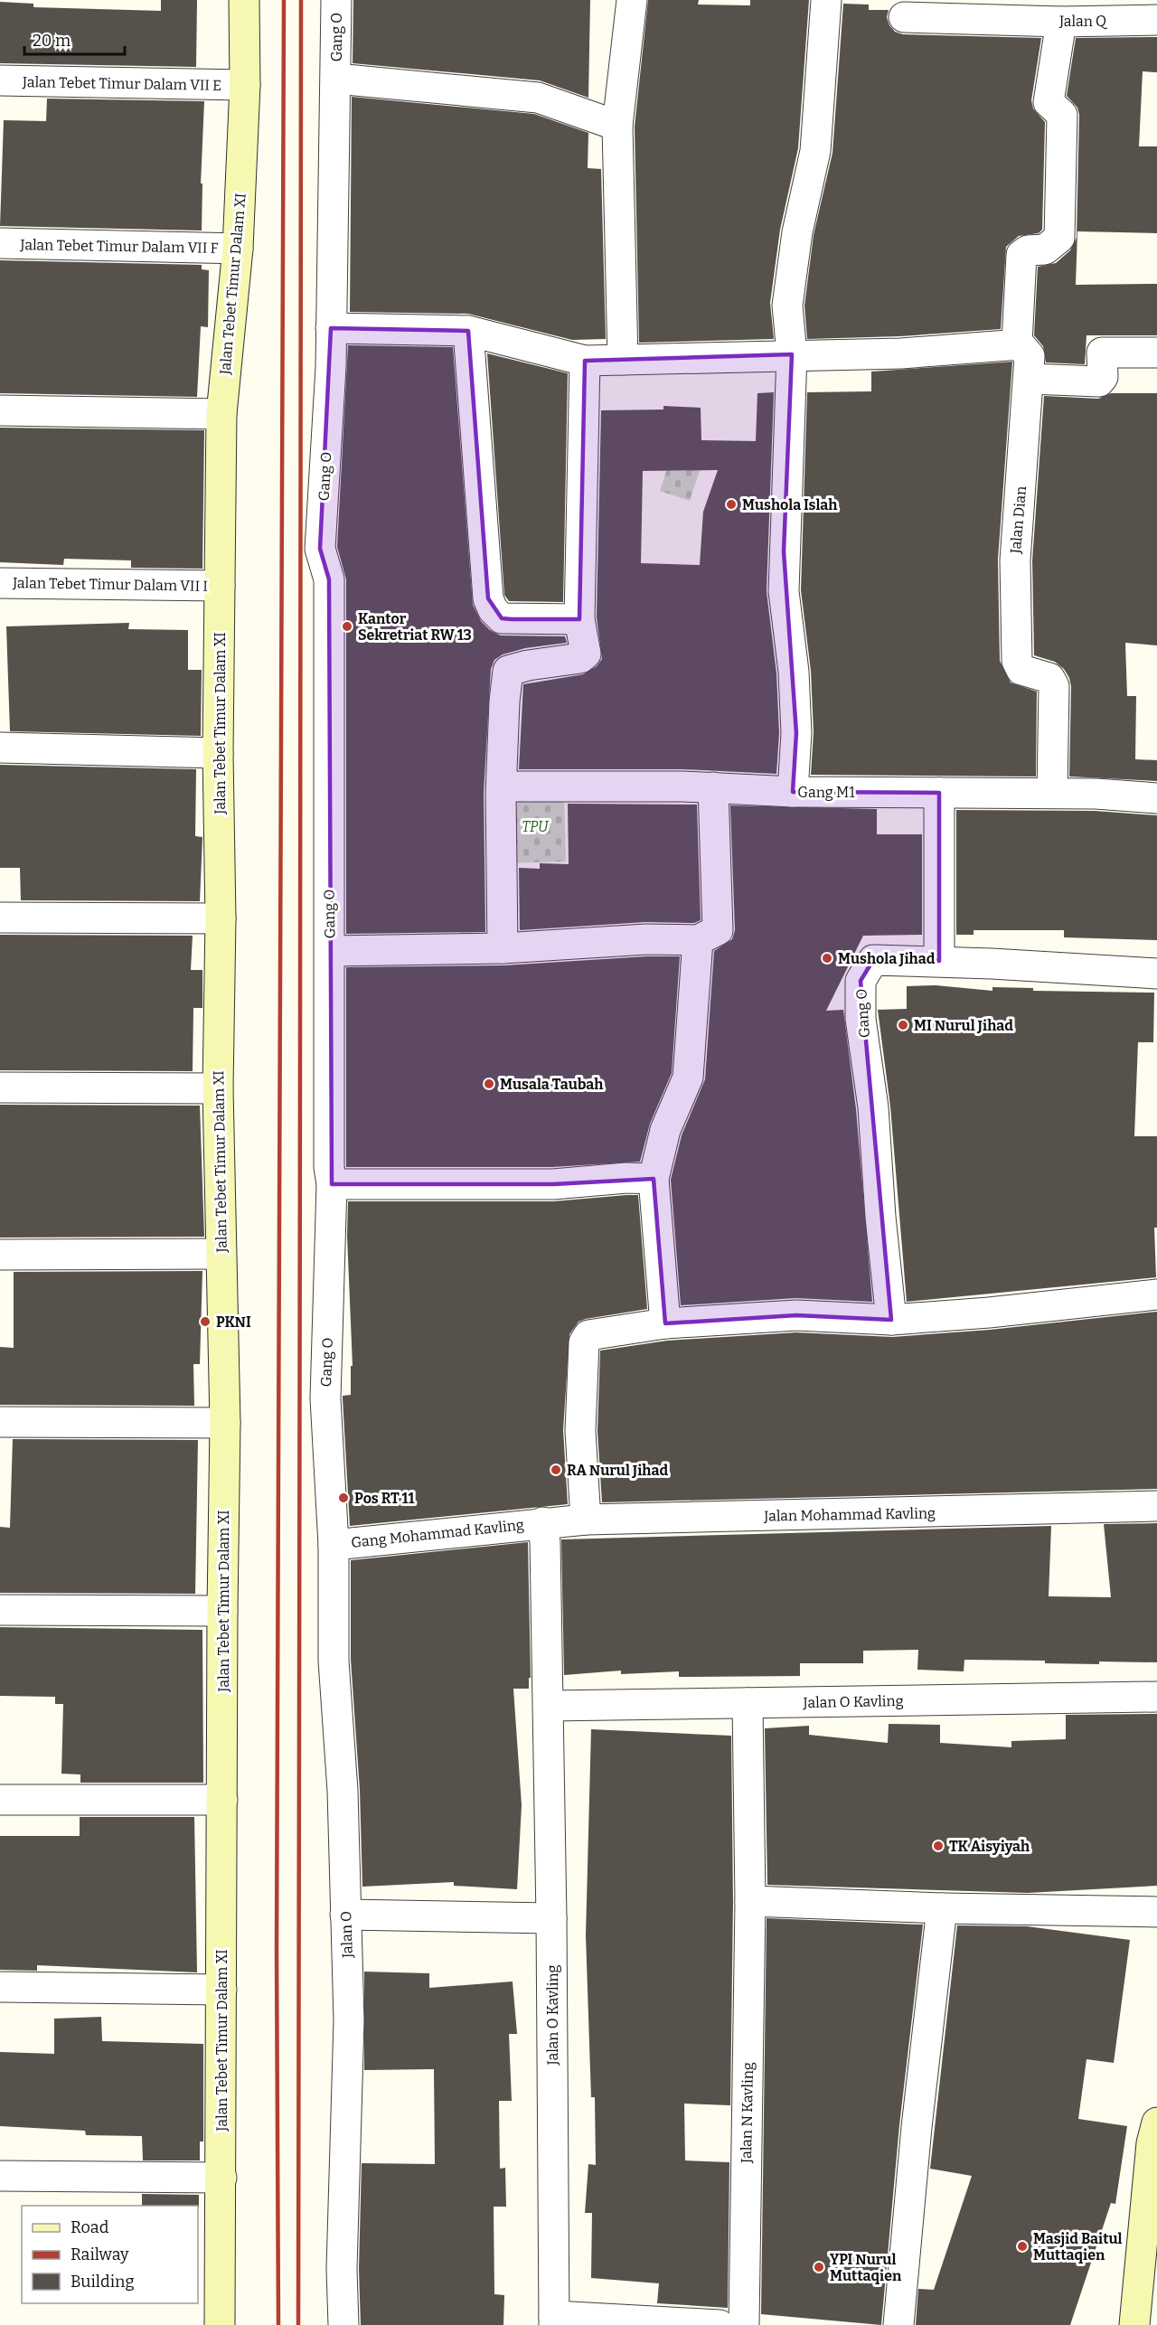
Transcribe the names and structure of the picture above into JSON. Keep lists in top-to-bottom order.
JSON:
{
  "streets": {
    "street": [
      "Jalan Q",
      "Gang O",
      "Jalan Tebet Timur Dalam VII E",
      "Jalan Tebet Timur Dalam VII F",
      "Jalan Tebet Timur Dalam XI",
      "Jalan Dian",
      "Jalan Tebet Timur Dalam VII I",
      "Gang M1",
      "Jalan Mohammad Kavling",
      "Gang Mohammad Kavling",
      "Jalan O Kavling",
      "Jalan O",
      "Jalan N Kavling"
    ]
  },
  "crossings": [
    ["Gang O", "Gang Mohammad Kavling"],
    ["Gang O", "Jalan O"],
    ["Jalan Tebet Timur Dalam VII E", "Jalan Tebet Timur Dalam XI"],
    ["Jalan Tebet Timur Dalam VII F", "Jalan Tebet Timur Dalam XI"],
    ["Jalan Tebet Timur Dalam XI", "Jalan Tebet Timur Dalam VII I"],
    ["Jalan Dian", "Gang M1"],
    ["Jalan Mohammad Kavling", "Gang Mohammad Kavling"],
    ["Jalan Mohammad Kavling", "Jalan O Kavling"],
    ["Gang Mohammad Kavling", "Jalan O Kavling"],
    ["Gang Mohammad Kavling", "Jalan O"],
    ["Jalan O Kavling", "Jalan N Kavling"]
  ],
  "parks": ["TPU"],
  "places": [
    "Mushola Islah",
    "Kantor Sekretriat RW 13",
    "Mushola Jihad",
    "MI Nurul Jihad",
    "Musala Taubah",
    "PKNI",
    "RA Nurul Jihad",
    "Pos RT 11",
    "TK Aisyiyah",
    "Masjid Baitul Muttaqien",
    "YPI Nurul Muttaqien"
  ],
  "legend": ["Road", "Railway", "Building"],
  "scale_bar": "20 m"
}
